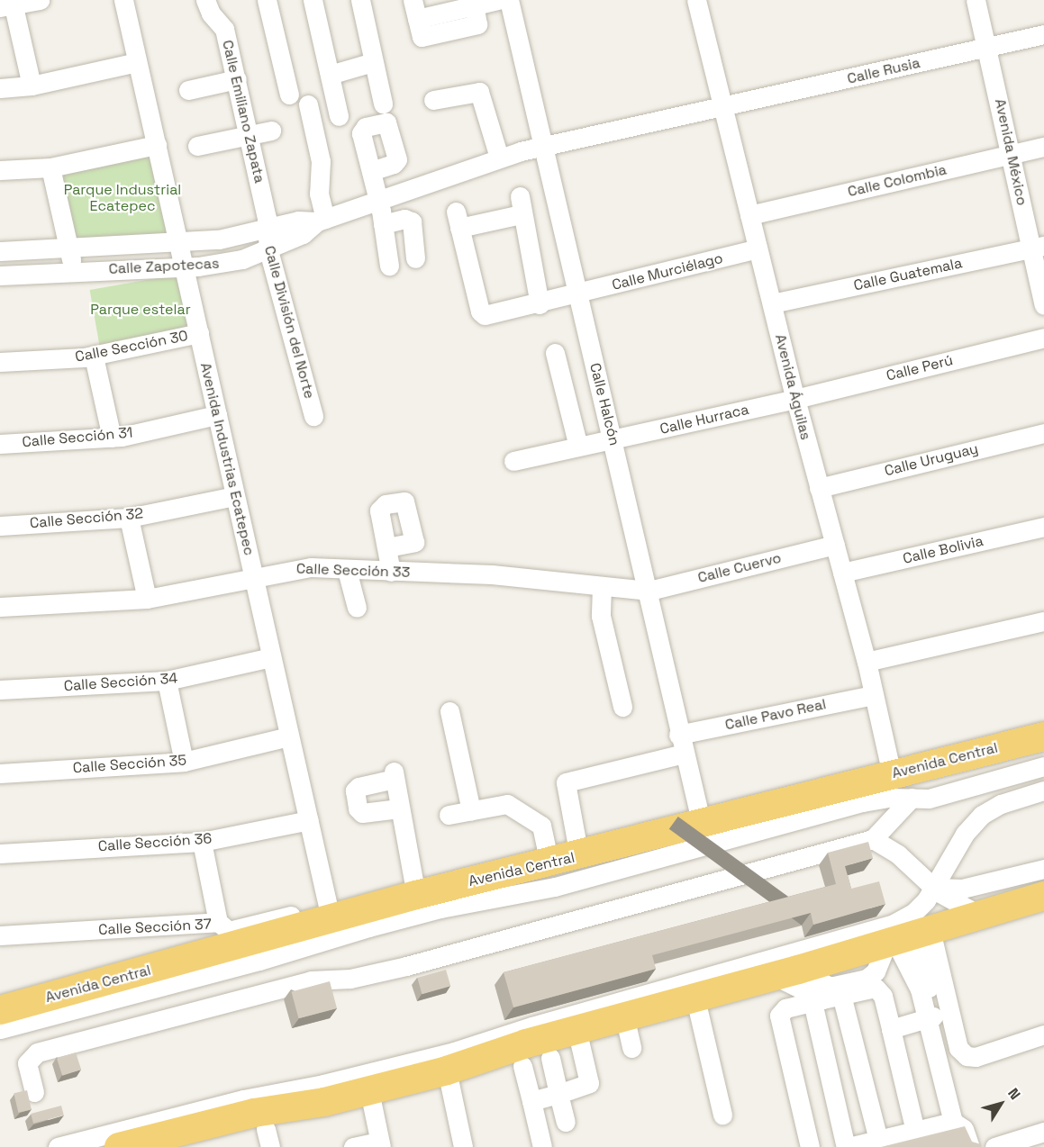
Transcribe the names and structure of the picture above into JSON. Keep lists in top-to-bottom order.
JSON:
{
  "streets": {
    "highway": ["Avenida Central"],
    "street": [
      "Calle Rusia",
      "Calle Emiliano Zapata",
      "Avenida México",
      "Calle Colombia",
      "Calle Zapotecas",
      "Calle Murciélago",
      "Calle Guatemala",
      "Calle División del Norte",
      "Calle Sección 30",
      "Calle Perú",
      "Avenida Águilas",
      "Calle Halcón",
      "Calle Hurraca",
      "Calle Sección 31",
      "Avenida Industrias Ecatepec",
      "Calle Uruguay",
      "Calle Sección 32",
      "Calle Bolivia",
      "Calle Cuervo",
      "Calle Sección 33",
      "Calle Sección 34",
      "Calle Pavo Real",
      "Calle Sección 35",
      "Calle Sección 36",
      "Calle Sección 37"
    ]
  },
  "crossings": [
    ["Calle Rusia", "Avenida México"],
    ["Calle Rusia", "Calle Zapotecas"],
    ["Calle Rusia", "Avenida Águilas"],
    ["Calle Rusia", "Calle Halcón"],
    ["Calle Emiliano Zapata", "Calle Zapotecas"],
    ["Calle Emiliano Zapata", "Calle División del Norte"],
    ["Avenida México", "Calle Colombia"],
    ["Avenida México", "Calle Guatemala"],
    ["Calle Colombia", "Avenida Águilas"],
    ["Calle Zapotecas", "Calle División del Norte"],
    ["Calle Zapotecas", "Calle Halcón"],
    ["Calle Zapotecas", "Avenida Industrias Ecatepec"],
    ["Calle Murciélago", "Avenida Águilas"],
    ["Calle Murciélago", "Calle Halcón"],
    ["Calle Guatemala", "Avenida Águilas"],
    ["Calle Sección 30", "Avenida Industrias Ecatepec"],
    ["Calle Perú", "Avenida Águilas"],
    ["Calle Perú", "Calle Hurraca"],
    ["Avenida Águilas", "Calle Hurraca"],
    ["Avenida Águilas", "Calle Uruguay"],
    ["Avenida Águilas", "Calle Bolivia"],
    ["Avenida Águilas", "Calle Cuervo"],
    ["Avenida Águilas", "Calle Pavo Real"],
    ["Avenida Águilas", "Avenida Central"],
    ["Calle Halcón", "Calle Hurraca"],
    ["Calle Halcón", "Calle Cuervo"],
    ["Calle Halcón", "Calle Sección 33"],
    ["Calle Halcón", "Calle Pavo Real"],
    ["Calle Sección 31", "Avenida Industrias Ecatepec"],
    ["Avenida Industrias Ecatepec", "Calle Sección 32"],
    ["Avenida Industrias Ecatepec", "Calle Sección 33"],
    ["Avenida Industrias Ecatepec", "Calle Sección 34"],
    ["Avenida Industrias Ecatepec", "Avenida Central"],
    ["Avenida Industrias Ecatepec", "Calle Sección 35"],
    ["Avenida Industrias Ecatepec", "Calle Sección 36"],
    ["Avenida Industrias Ecatepec", "Calle Sección 37"],
    ["Calle Cuervo", "Calle Sección 33"],
    ["Avenida Central", "Calle Sección 37"]
  ],
  "parks": ["Parque Industrial Ecatepec", "Parque estelar"],
  "north": "top right"
}
